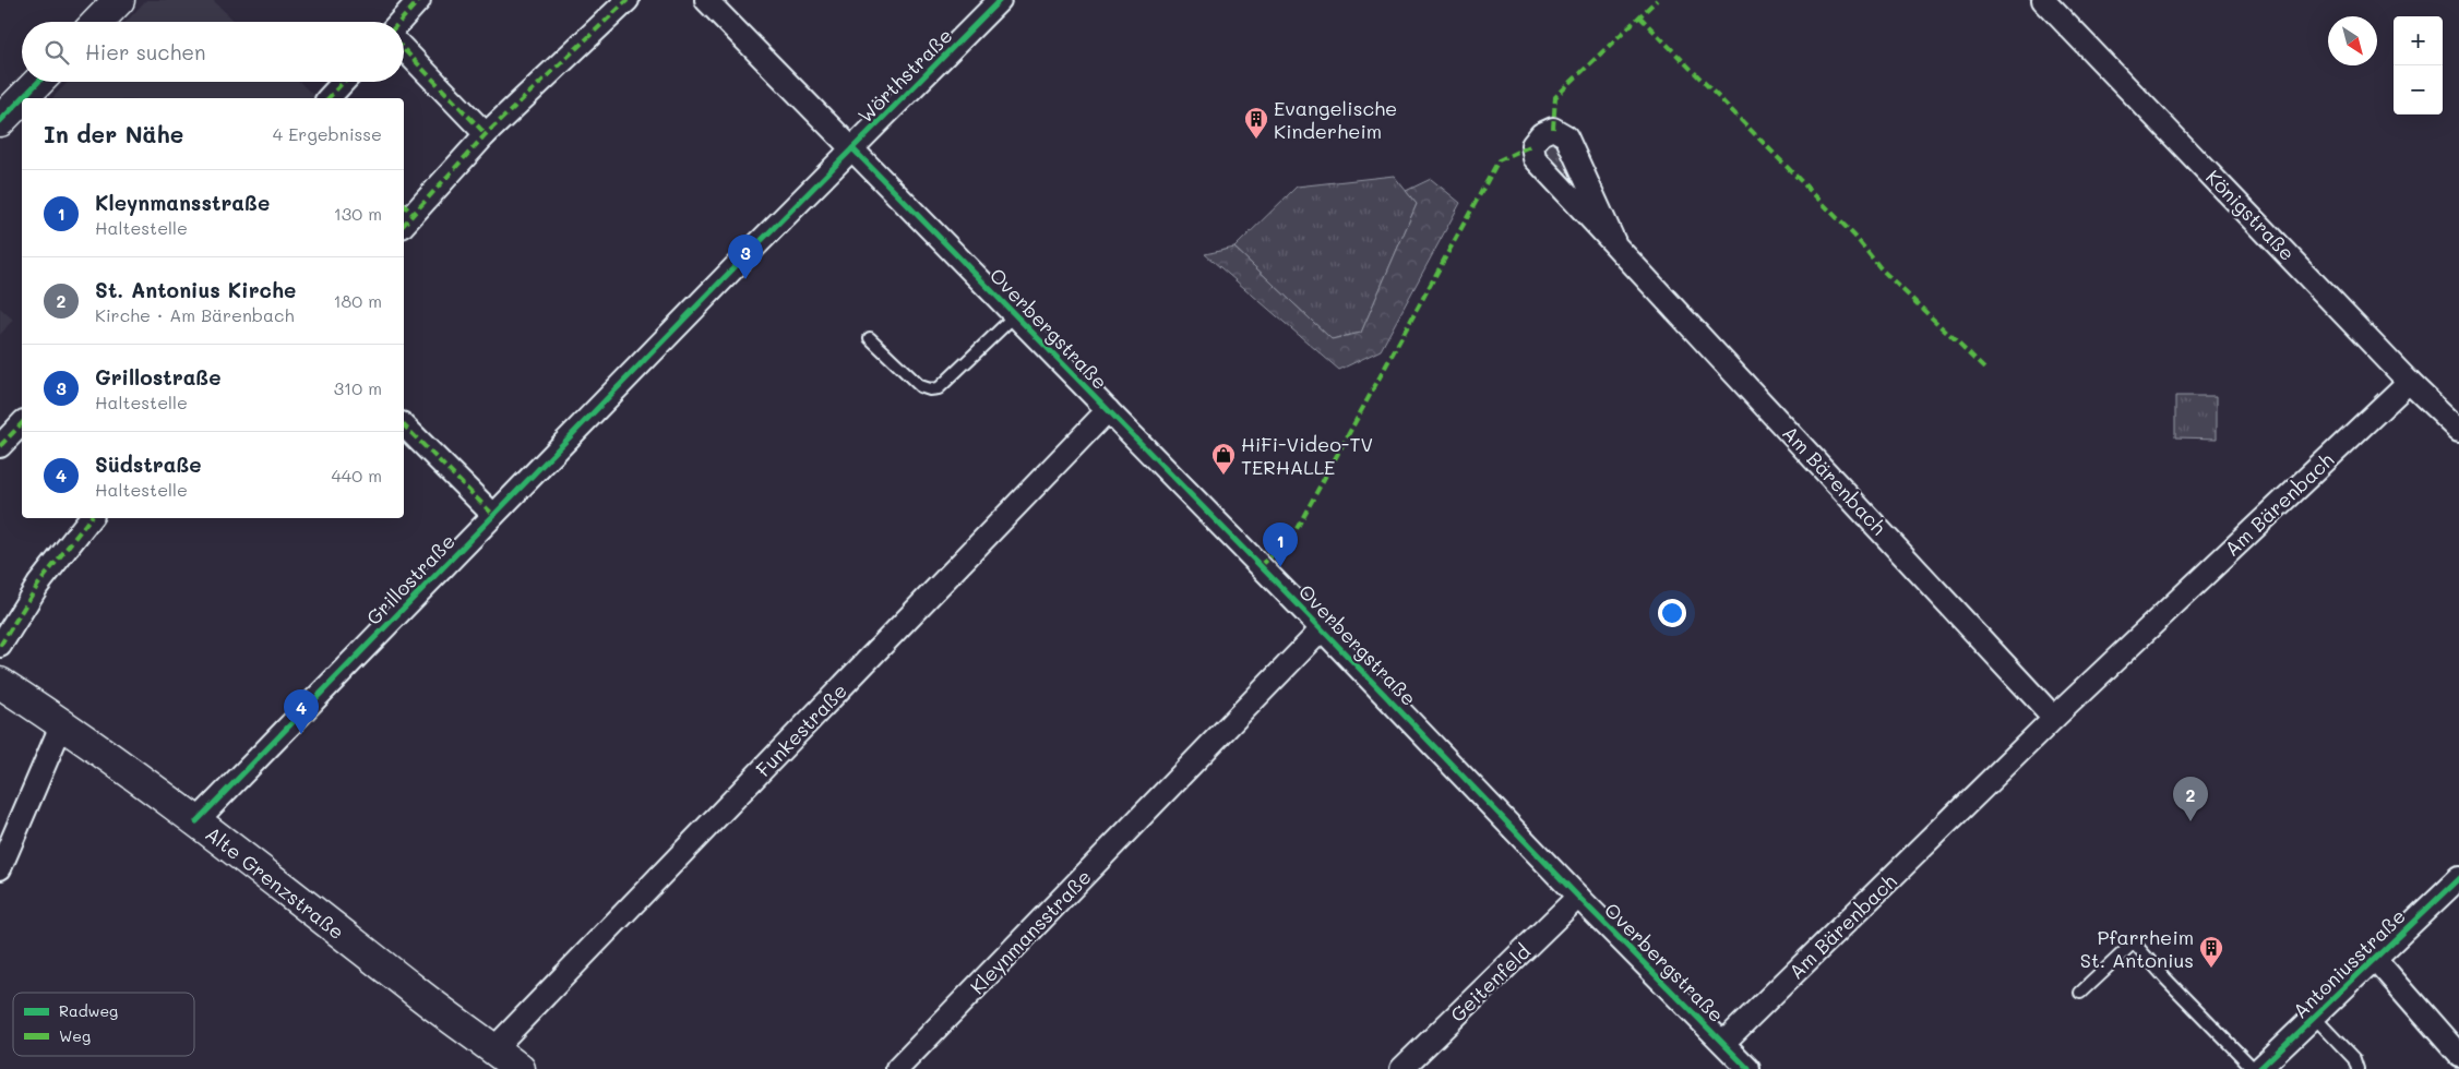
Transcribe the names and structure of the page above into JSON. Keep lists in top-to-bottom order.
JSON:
{
  "streets": {
    "street": [
      "Wörthstraße",
      "Königstraße",
      "Overbergstraße",
      "Am Bärenbach",
      "Grillostraße",
      "Funkestraße",
      "Alte Grenzstraße",
      "Kleynmansstraße",
      "Antoniusstraße",
      "Geitenfeld"
    ]
  },
  "crossings": [
    ["Wörthstraße", "Overbergstraße"],
    ["Wörthstraße", "Grillostraße"],
    ["Königstraße", "Am Bärenbach"],
    ["Overbergstraße", "Am Bärenbach"],
    ["Overbergstraße", "Grillostraße"],
    ["Overbergstraße", "Funkestraße"],
    ["Overbergstraße", "Kleynmansstraße"],
    ["Overbergstraße", "Geitenfeld"],
    ["Grillostraße", "Alte Grenzstraße"],
    ["Funkestraße", "Alte Grenzstraße"]
  ],
  "places": {
    "building": ["Evangelische Kinderheim", "Pfarrheim St. Antonius"],
    "shop": ["HiFi-Video-TV TERHALLE"]
  },
  "legend": ["Radweg", "Weg"],
  "north": "bottom right",
  "page": {
    "map_buttons": ["+", "−"],
    "search": "Hier suchen",
    "heading": ["In der Nähe", "4 Ergebnisse"],
    "list": [
      {
        "mark": "1",
        "name": "Kleynmansstraße",
        "note": "Haltestelle",
        "value": "130 m"
      },
      {
        "mark": "2",
        "name": "St. Antonius Kirche",
        "note": "Kirche · Am Bärenbach",
        "value": "180 m"
      },
      {
        "mark": "3",
        "name": "Grillostraße",
        "note": "Haltestelle",
        "value": "310 m"
      },
      {
        "mark": "4",
        "name": "Südstraße",
        "note": "Haltestelle",
        "value": "440 m"
      }
    ],
    "pins": [
      "3",
      "1",
      "4",
      "2"
    ]
  }
}
